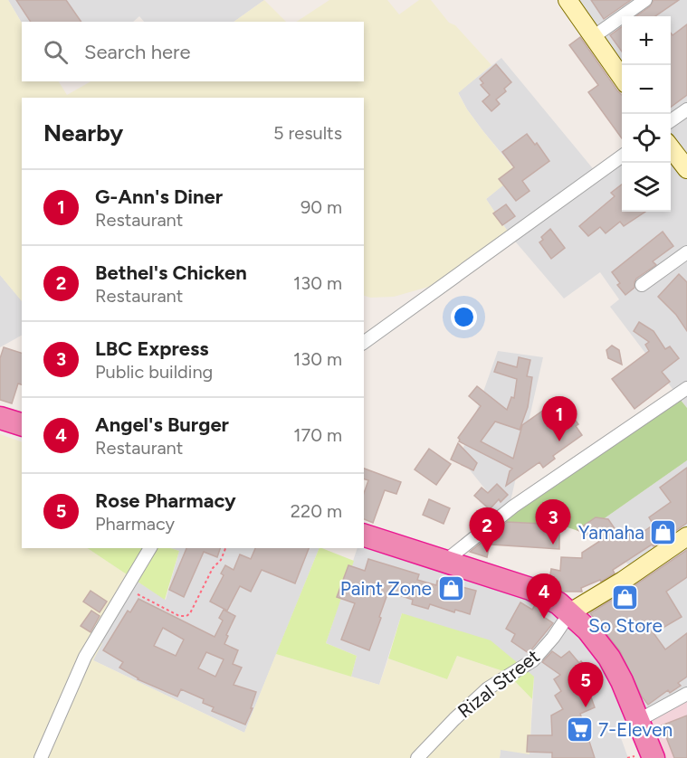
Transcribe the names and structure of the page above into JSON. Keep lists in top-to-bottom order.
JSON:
{
  "streets": {
    "street": ["Rizal Street"]
  },
  "places": {
    "shop": ["Yamaha", "Paint Zone", "So Store"],
    "supermarket": ["7-Eleven"]
  },
  "page": {
    "map_buttons": ["+", "−"],
    "search": "Search here",
    "heading": ["Nearby", "5 results"],
    "list": [
      {
        "mark": "1",
        "name": "G-Ann's Diner",
        "note": "Restaurant",
        "value": "90 m"
      },
      {
        "mark": "2",
        "name": "Bethel's Chicken",
        "note": "Restaurant",
        "value": "130 m"
      },
      {
        "mark": "3",
        "name": "LBC Express",
        "note": "Public building",
        "value": "130 m"
      },
      {
        "mark": "4",
        "name": "Angel's Burger",
        "note": "Restaurant",
        "value": "170 m"
      },
      {
        "mark": "5",
        "name": "Rose Pharmacy",
        "note": "Pharmacy",
        "value": "220 m"
      }
    ],
    "pins": [
      "1",
      "3",
      "2",
      "4",
      "5"
    ]
  }
}
